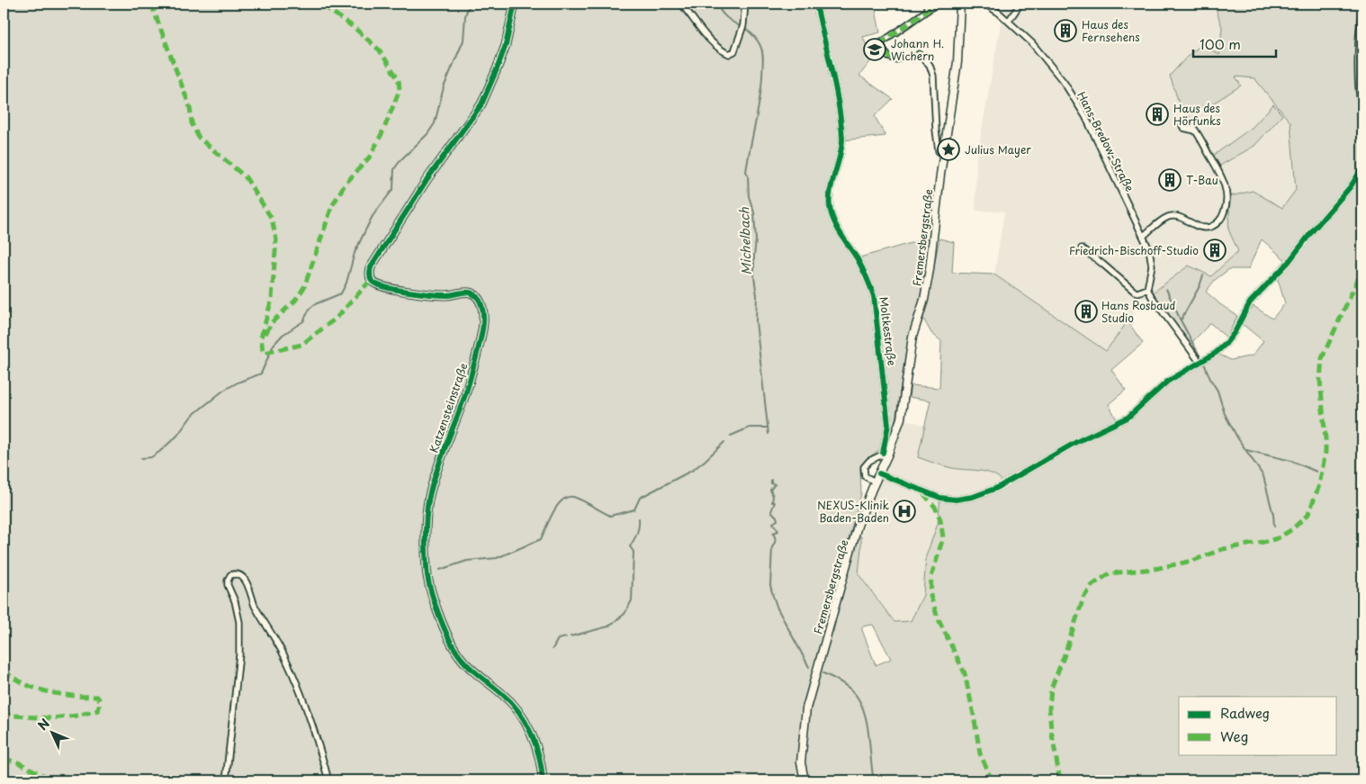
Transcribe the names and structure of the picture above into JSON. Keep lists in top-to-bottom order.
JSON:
{
  "streets": {
    "main road": ["Fremersbergstraße"],
    "street": ["Hans-Bredow-Straße", "Moltkestraße", "Katzensteinstraße"]
  },
  "crossings": [
    ["Hans-Bredow-Straße", "Fremersbergstraße"],
    ["Fremersbergstraße", "Moltkestraße"]
  ],
  "water": ["Michelbach"],
  "places": {
    "building": [
      "Haus des Fernsehens",
      "Haus des Hörfunks",
      "T-Bau",
      "Friedrich-Bischoff-Studio",
      "Hans Rosbaud Studio"
    ],
    "school or university": ["Johann H. Wichern"],
    "place": ["Julius Mayer"],
    "hospital": ["NEXUS-Klinik Baden-Baden"]
  },
  "legend": ["Radweg", "Weg"],
  "scale_bar": "100 m",
  "north": "top left"
}
